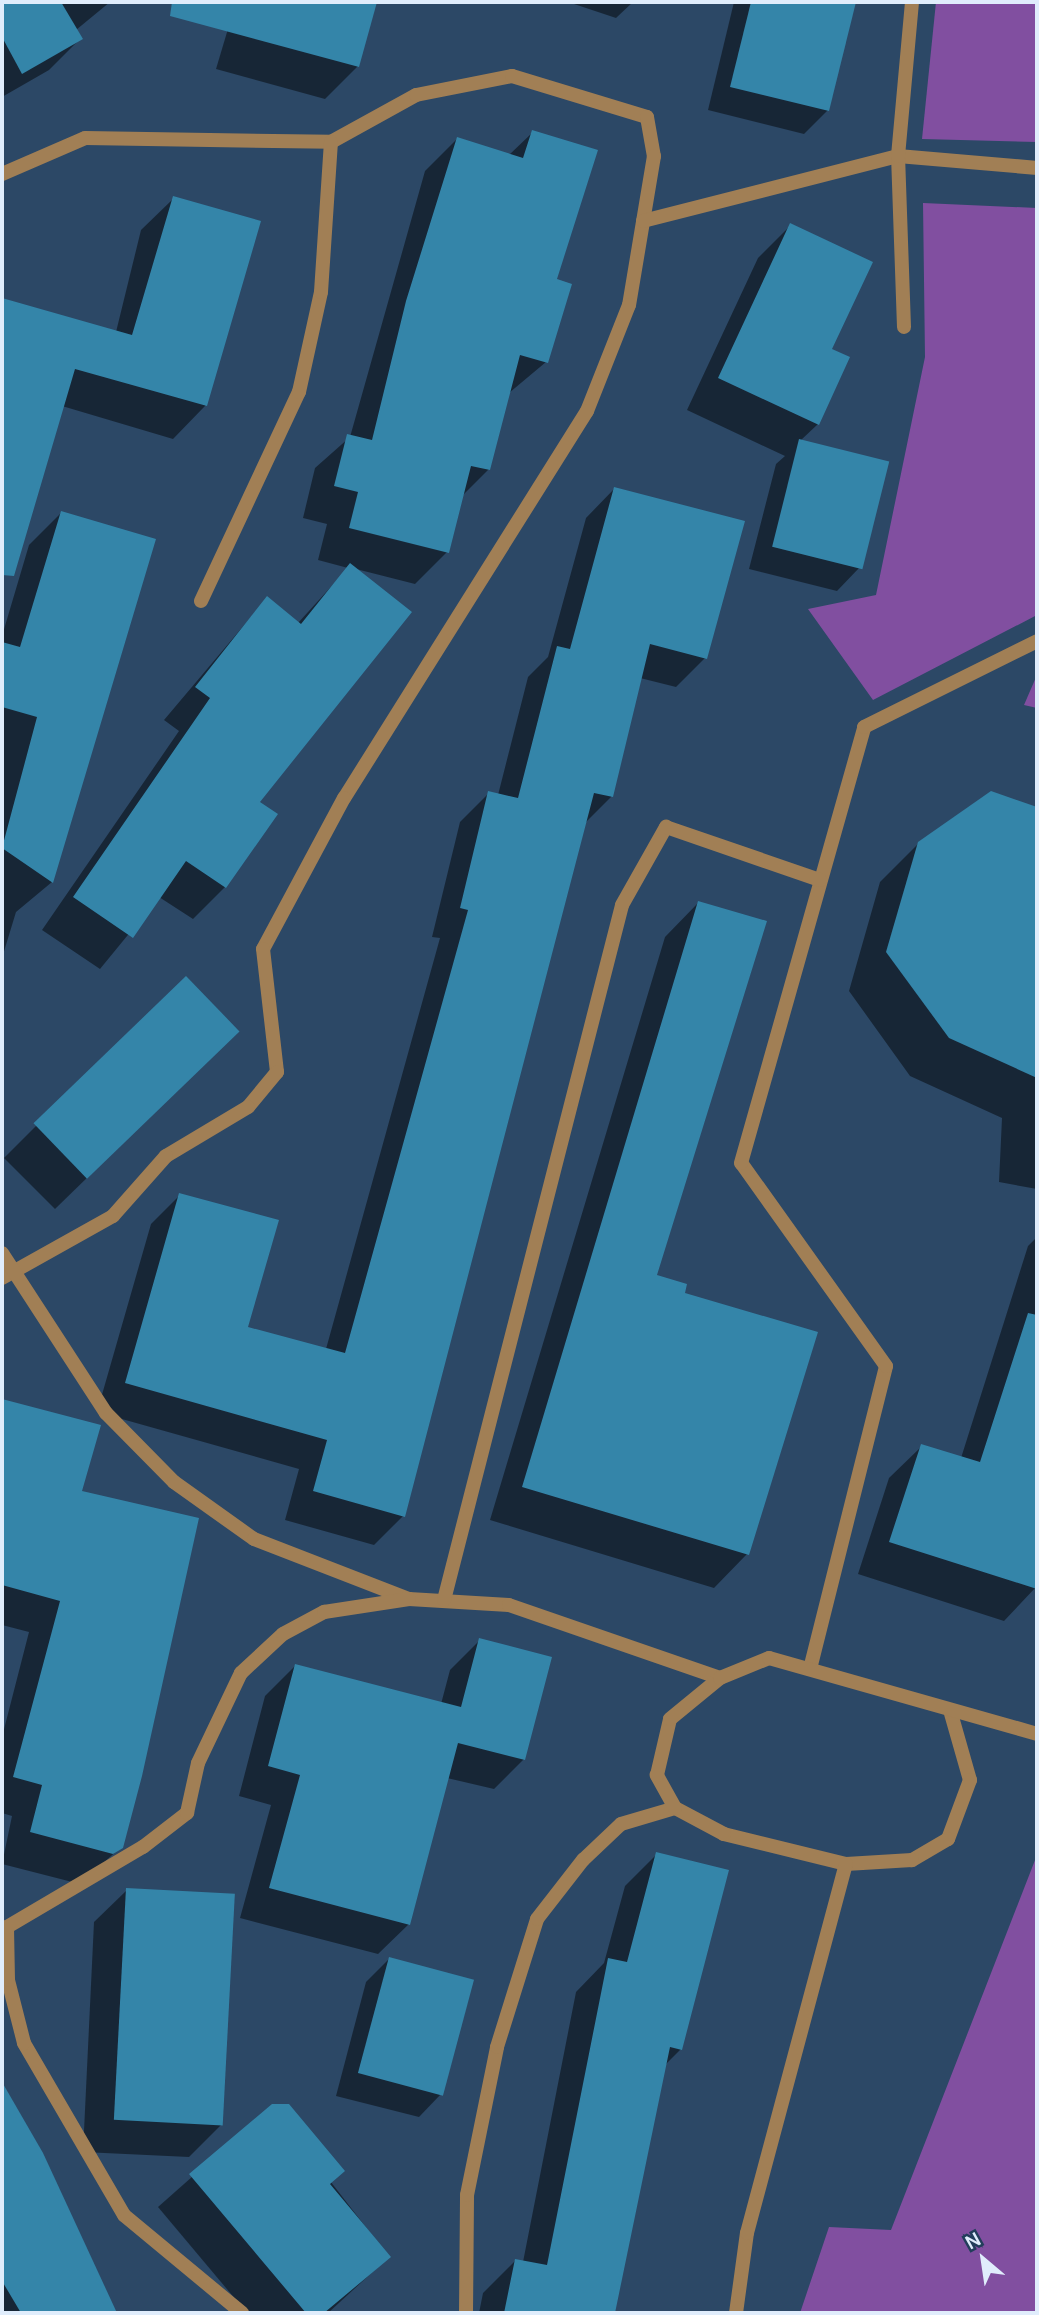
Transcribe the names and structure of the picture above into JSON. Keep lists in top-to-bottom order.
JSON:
{
  "north": "top left"
}
